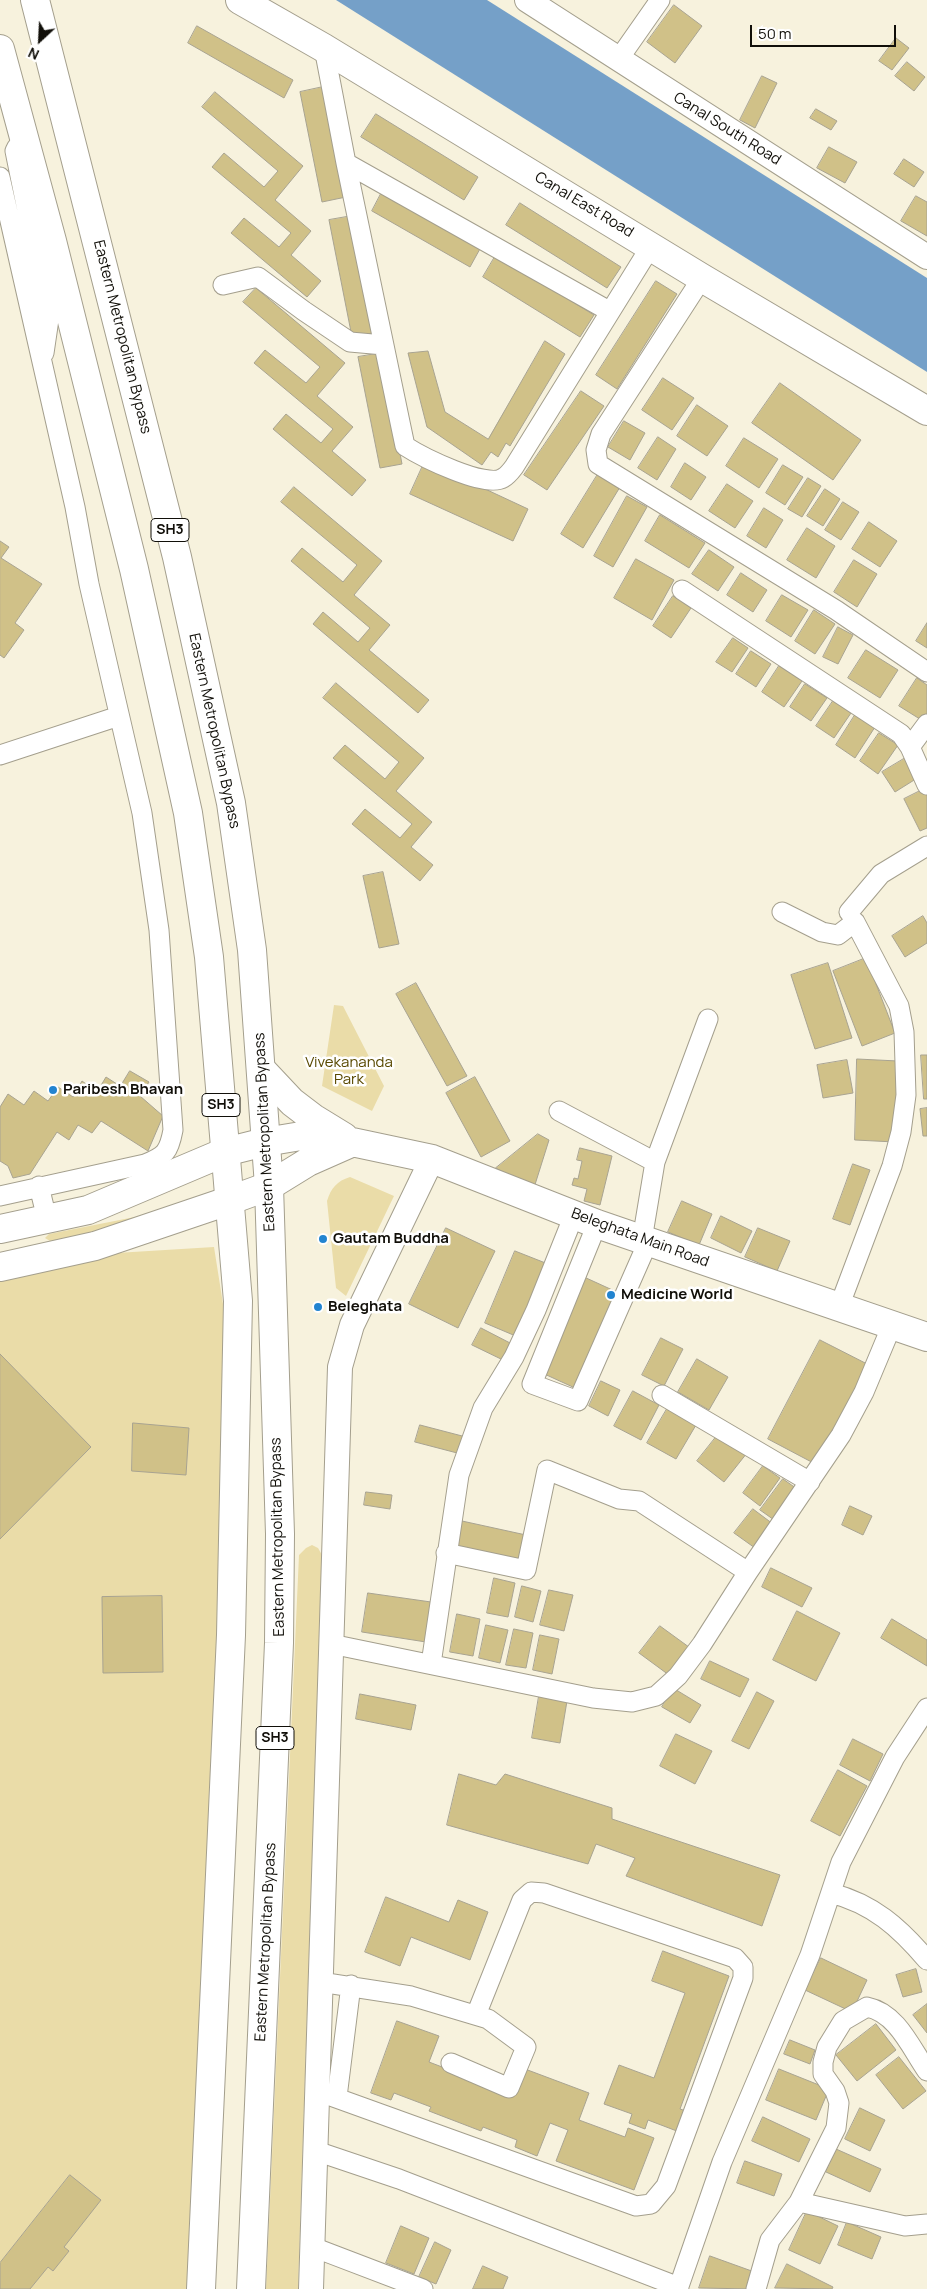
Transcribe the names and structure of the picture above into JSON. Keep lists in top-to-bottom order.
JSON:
{
  "streets": {
    "main road": [
      "Canal East Road",
      "Eastern Metropolitan Bypass",
      "SH3",
      "Beleghata Main Road"
    ],
    "street": ["Canal South Road"]
  },
  "parks": ["Vivekananda Park"],
  "places": [
    "Paribesh Bhavan",
    "Gautam Buddha",
    "Medicine World",
    "Beleghata"
  ],
  "scale_bar": "50 m",
  "north": "bottom left"
}
